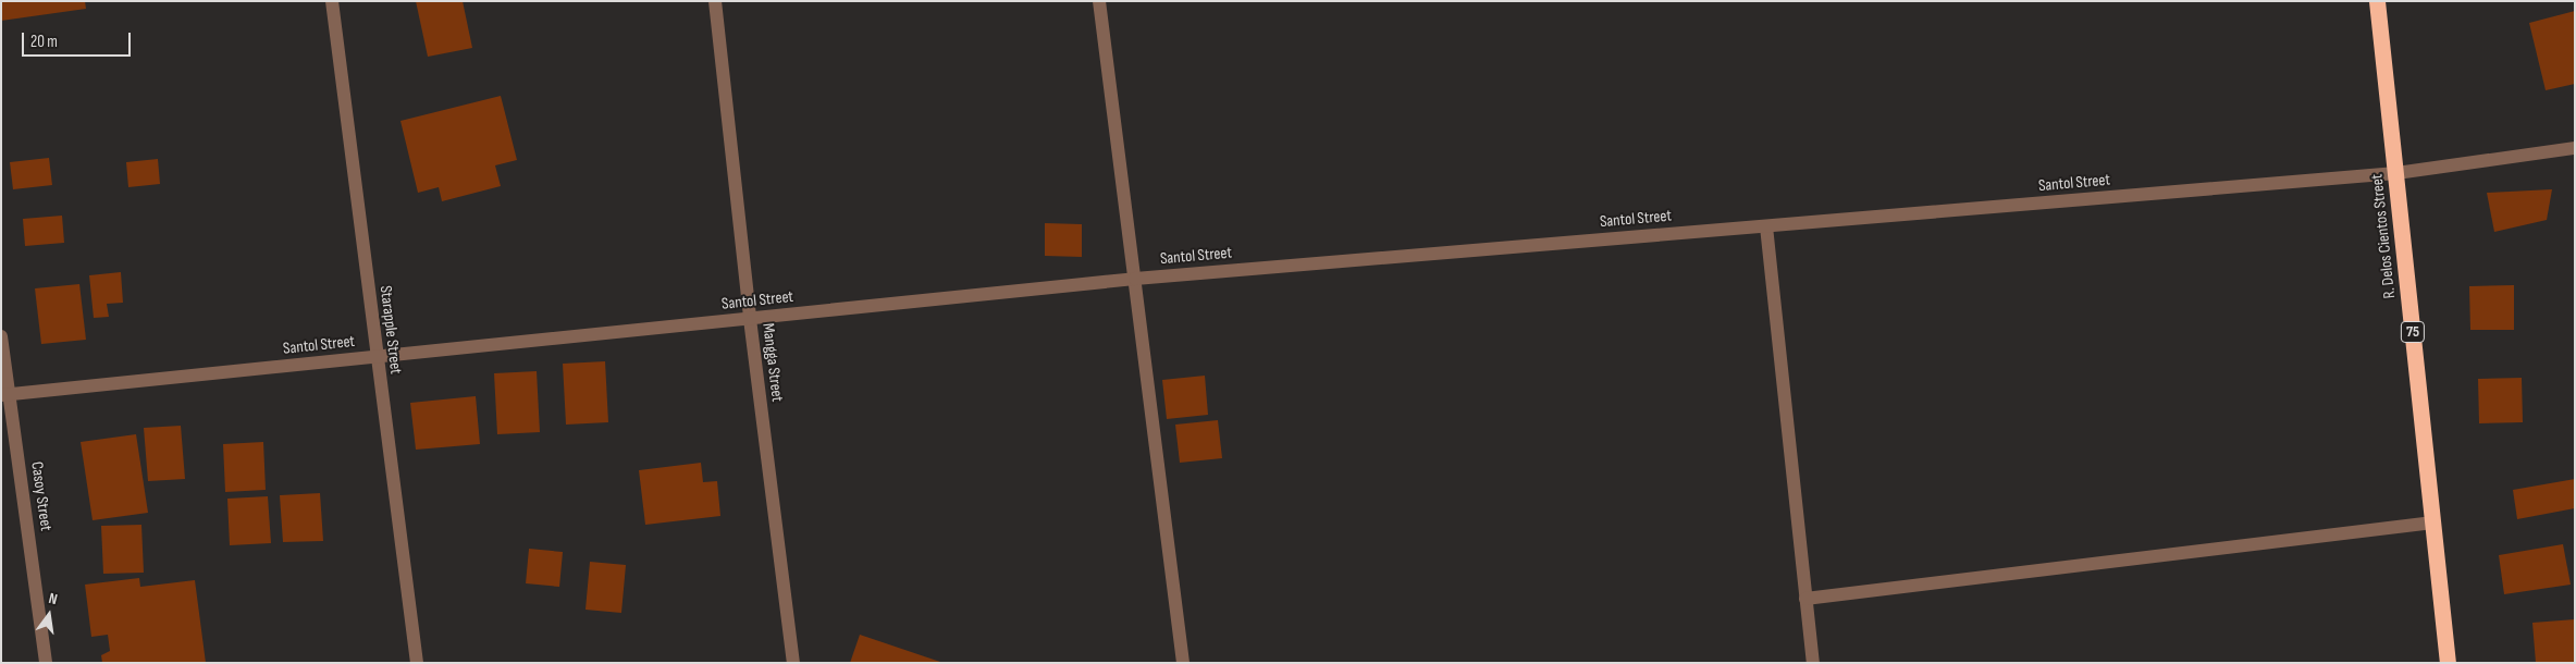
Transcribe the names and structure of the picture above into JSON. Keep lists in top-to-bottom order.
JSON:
{
  "streets": {
    "highway": ["R. Delos Cientos Street", "75"],
    "street": [
      "Santol Street",
      "Starapple Street",
      "Mangga Street",
      "Casoy Street"
    ]
  },
  "crossings": [
    ["Santol Street", "R. Delos Cientos Street"],
    ["Santol Street", "Starapple Street"],
    ["Santol Street", "Mangga Street"],
    ["Santol Street", "Casoy Street"]
  ],
  "scale_bar": "20 m",
  "north": "top"
}
